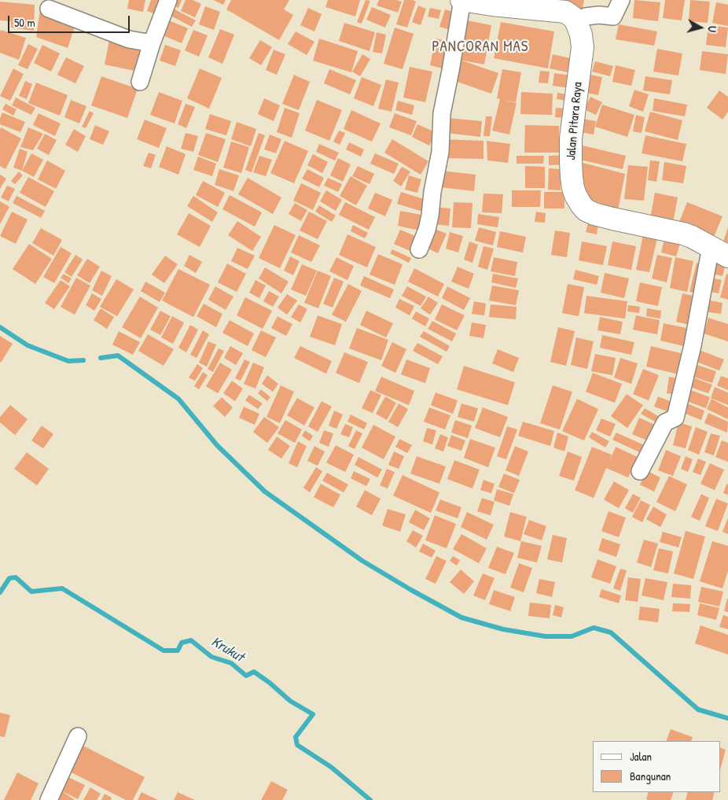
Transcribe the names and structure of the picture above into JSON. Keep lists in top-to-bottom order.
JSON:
{
  "streets": {
    "main road": ["Jalan Pitara Raya"]
  },
  "districts": ["PANCORAN MAS"],
  "water": ["Krukut"],
  "legend": ["Jalan", "Bangunan"],
  "scale_bar": "50 m",
  "north": "right"
}
